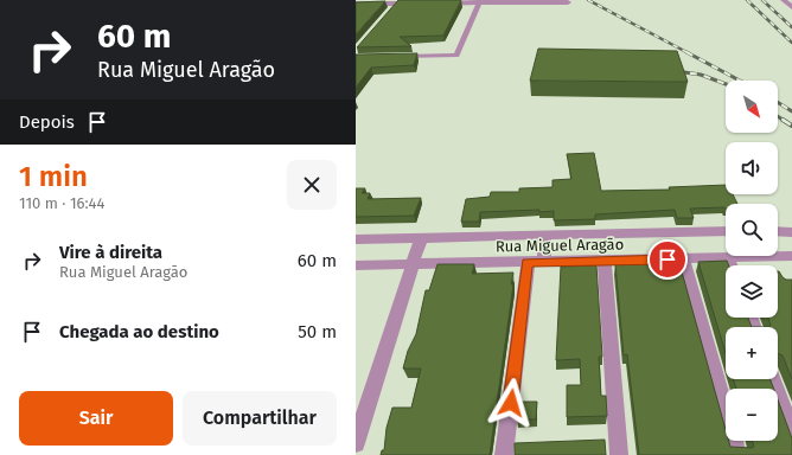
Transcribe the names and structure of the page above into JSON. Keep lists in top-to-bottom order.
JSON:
{
  "streets": {
    "street": ["Rua Miguel Aragão"]
  },
  "north": "bottom right",
  "page": {
    "turn": ["60 m", "Rua Miguel Aragão"],
    "map_buttons": ["+", "−"],
    "then": "Depois",
    "heading": ["1 min", "110 m · 16:44"],
    "list": [
      {
        "name": "Vire à direita",
        "note": "Rua Miguel Aragão",
        "value": "60 m"
      },
      {
        "name": "Chegada ao destino",
        "value": "50 m"
      }
    ],
    "buttons": ["Sair", "Compartilhar"]
  }
}
